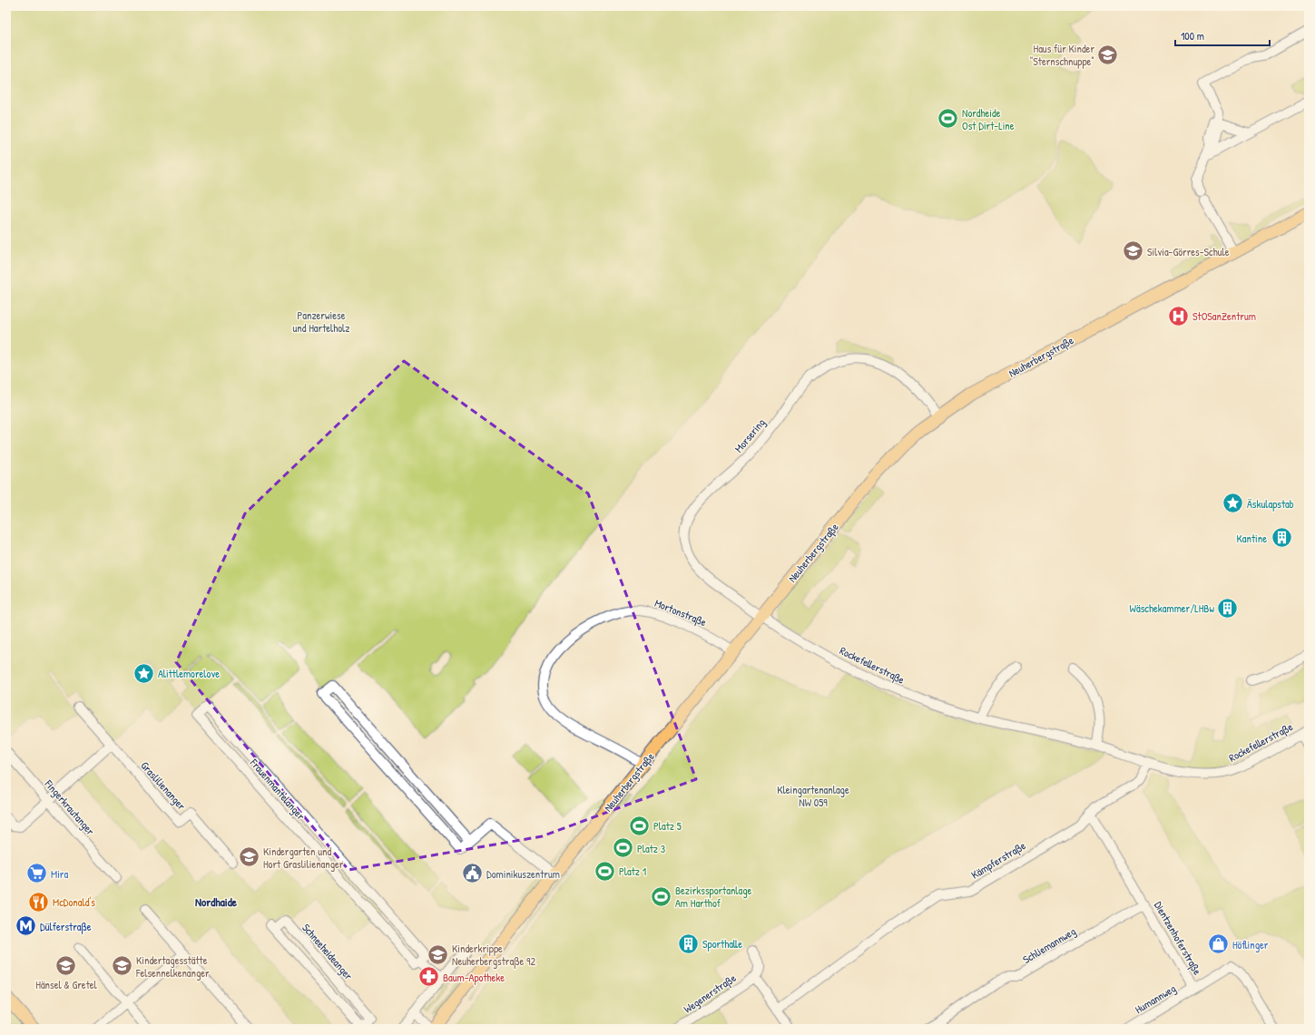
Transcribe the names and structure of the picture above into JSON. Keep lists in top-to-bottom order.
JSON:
{
  "streets": {
    "main road": ["Neuherbergstraße"],
    "street": [
      "Morsering",
      "Mortonstraße",
      "Rockefellerstraße",
      "Graslilienanger",
      "Frauenmantelanger",
      "Fingerkrautanger",
      "Kämpferstraße",
      "Dientzenhoferstraße",
      "Schliemannweg",
      "Schneeheideanger",
      "Wegenerstraße",
      "Humannweg"
    ]
  },
  "crossings": [
    ["Neuherbergstraße", "Morsering"],
    ["Neuherbergstraße", "Mortonstraße"],
    ["Neuherbergstraße", "Rockefellerstraße"],
    ["Morsering", "Rockefellerstraße"],
    ["Rockefellerstraße", "Kämpferstraße"],
    ["Kämpferstraße", "Dientzenhoferstraße"],
    ["Dientzenhoferstraße", "Schliemannweg"],
    ["Dientzenhoferstraße", "Humannweg"]
  ],
  "districts": ["Nordhaide"],
  "parks": ["Panzerwiese und Hartelholz", "Kleingartenanlage NW 059"],
  "places": {
    "school or university": [
      "Haus für Kinder \"Sternschnuppe\"",
      "Silvia-Görres-Schule",
      "Kindergarten und Hort Graslilienanger",
      "Kinderkrippe Neuherbergstraße 92",
      "Hänsel & Gretel",
      "Kindertagesstätte Felsennelkenanger"
    ],
    "sports": [
      "Nordheide Ost Dirt-Line",
      "Platz 5",
      "Platz 3",
      "Platz 1",
      "Bezirkssportanlage Am Harthof"
    ],
    "hospital": ["StOSanZentrum"],
    "place": ["Äskulapstab", "Alittlemorelove"],
    "building": ["Kantine", "Wäschekammer/LHBw", "Sporthalle"],
    "supermarket": ["Mira"],
    "public building": ["Dominikuszentrum"],
    "restaurant": ["McDonald's"],
    "metro station": ["Dülferstraße"],
    "shop": ["Höflinger"],
    "pharmacy": ["Baum-Apotheke"]
  },
  "scale_bar": "100 m"
}
